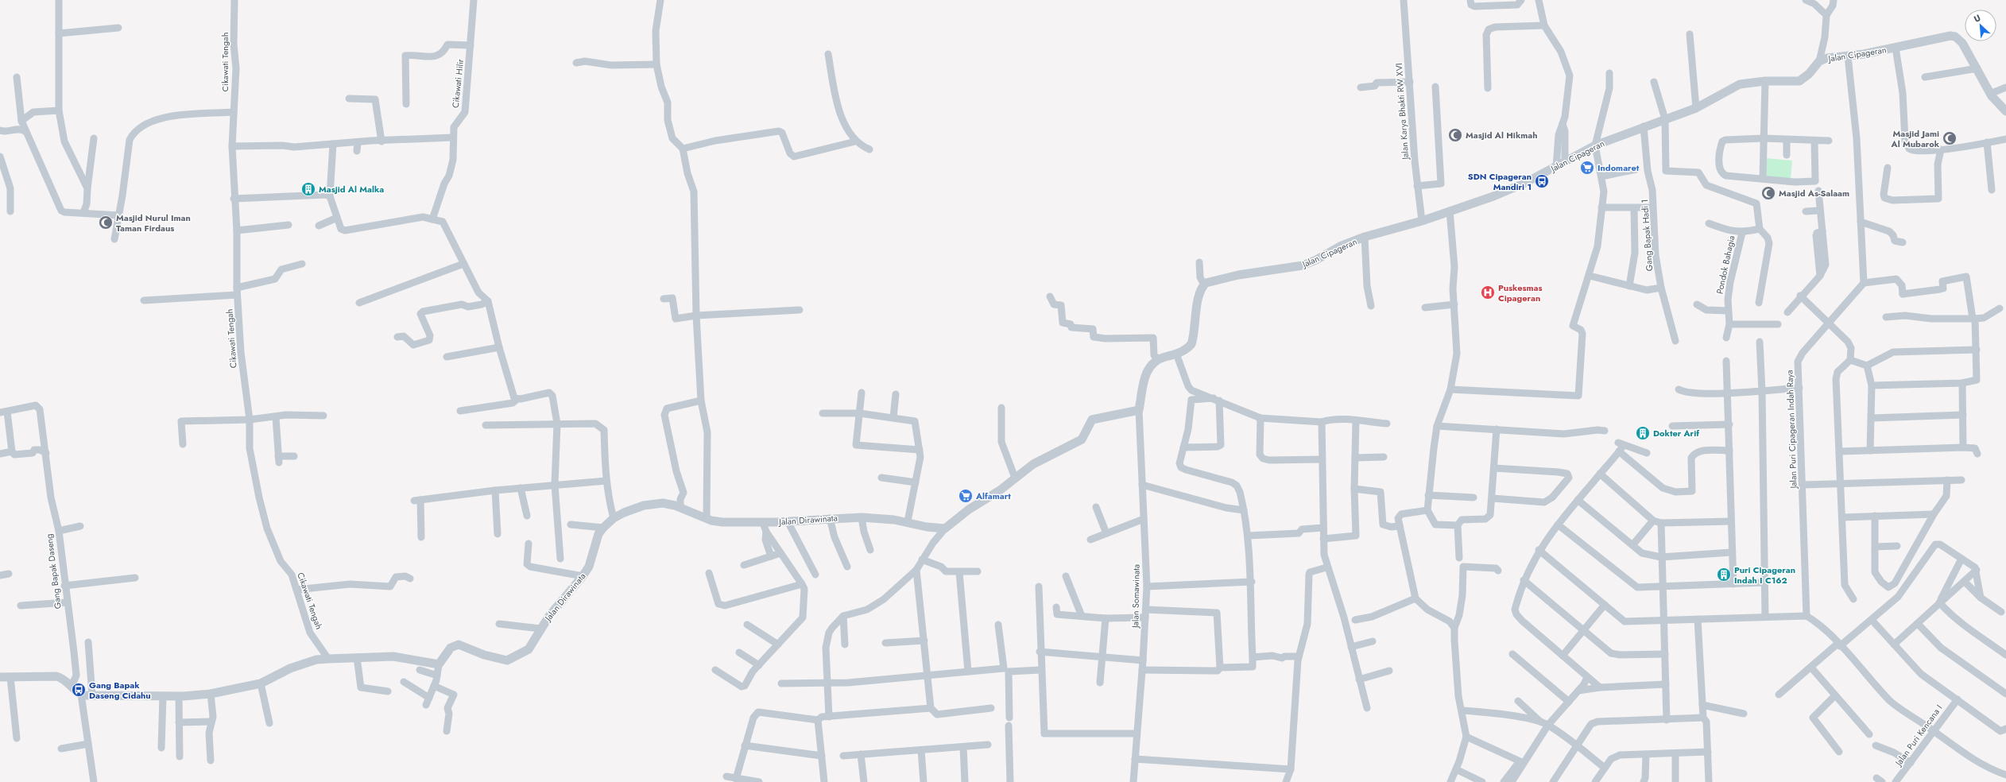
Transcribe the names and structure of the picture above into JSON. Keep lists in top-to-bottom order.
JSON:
{
  "streets": {
    "street": [
      "Jalan Cipageran",
      "Cikawati Tengah",
      "Cikawati Hilir",
      "Jalan Karya Bhakti RW XVI",
      "Gang Bapak Hadi 1",
      "Pondok Bahagia",
      "Jalan Puri Cipageran Indah Raya",
      "Jalan Dirawinata",
      "Gang Bapak Daseng",
      "Jalan Somawinata",
      "Jalan Puri Kencana I"
    ]
  },
  "crossings": [
    ["Jalan Cipageran", "Jalan Karya Bhakti RW XVI"],
    ["Jalan Cipageran", "Gang Bapak Hadi 1"]
  ],
  "places": {
    "mosque": [
      "Masjid Al Hikmah",
      "Masjid Jami Al Mubarok",
      "Masjid As-Salaam",
      "Masjid Nurul Iman Taman Firdaus"
    ],
    "supermarket": ["Indomaret", "Alfamart"],
    "bus stop": ["SDN Cipageran Mandiri 1", "Gang Bapak Daseng Cidahu"],
    "building": ["Masjid Al Malka", "Dokter Arif", "Puri Cipageran Indah I C162"],
    "hospital": ["Puskesmas Cipageran"]
  },
  "north": "top left"
}
